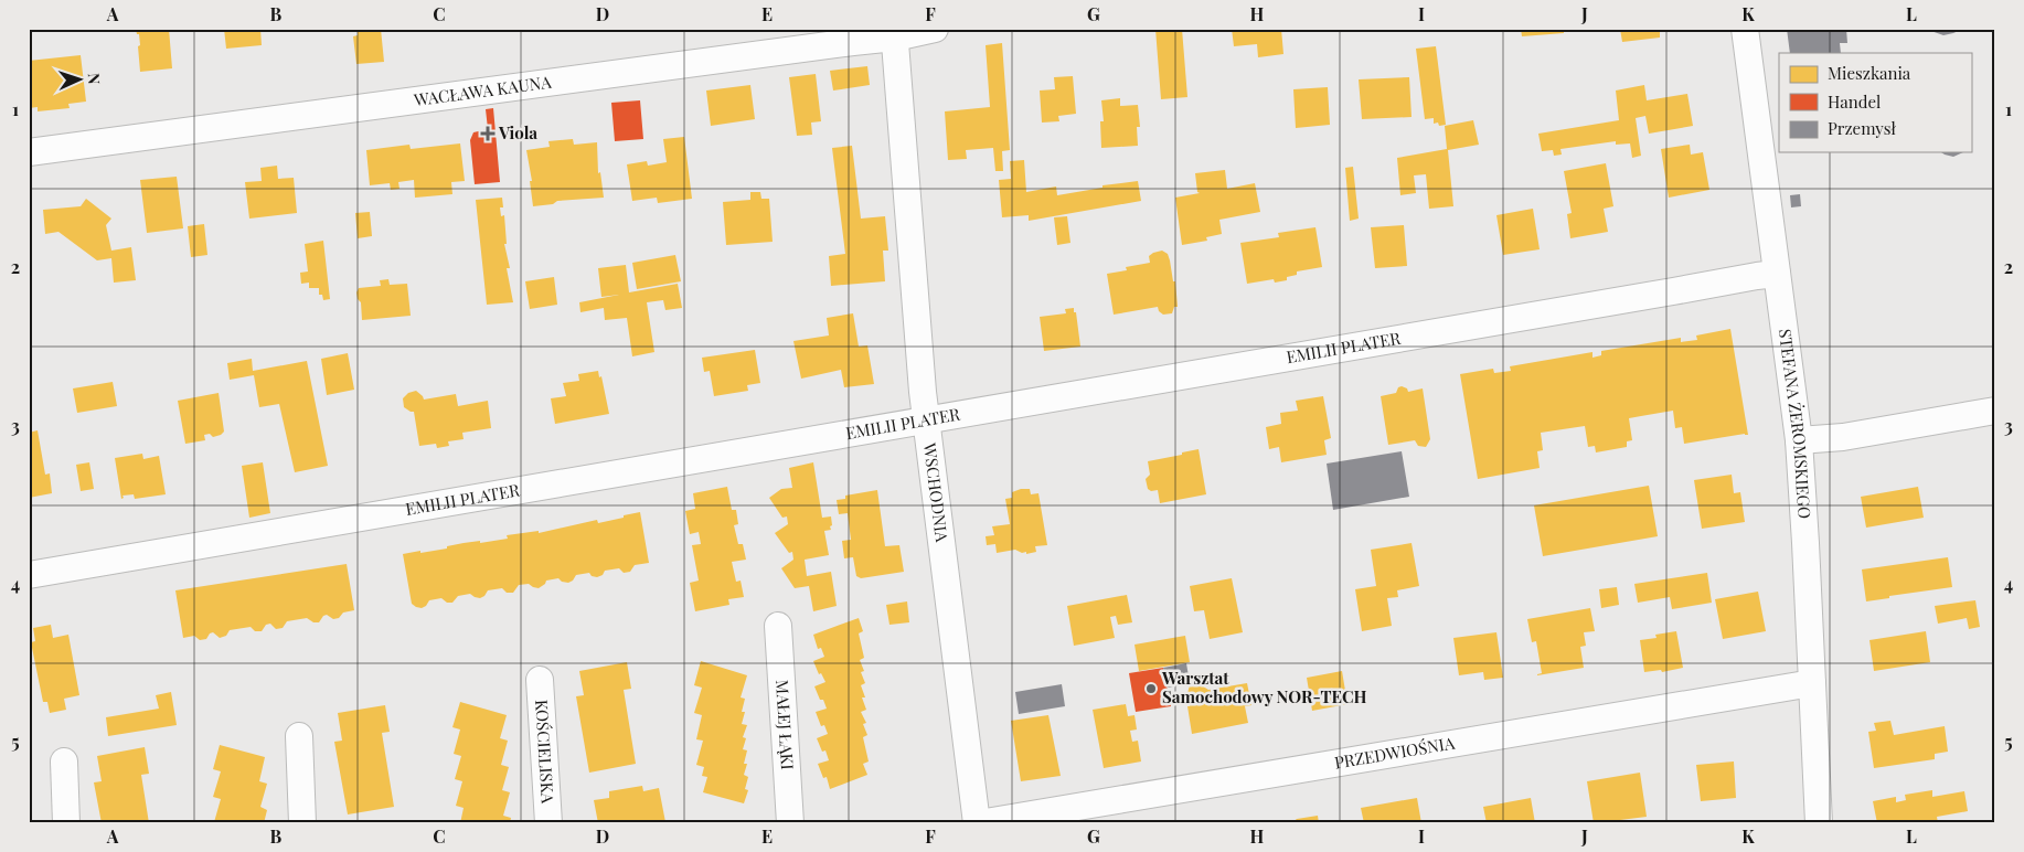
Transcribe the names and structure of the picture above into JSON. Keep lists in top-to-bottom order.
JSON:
{
  "streets": {
    "street": [
      "WACŁAWA KAUNA",
      "EMILII PLATER",
      "STEFANA ŻEROMSKIEGO",
      "WSCHODNIA",
      "MAŁEJ ŁĄKI",
      "KOŚCIELISKA",
      "PRZEDWIOŚNIA"
    ]
  },
  "crossings": [
    ["WACŁAWA KAUNA", "WSCHODNIA"],
    ["EMILII PLATER", "STEFANA ŻEROMSKIEGO"],
    ["EMILII PLATER", "WSCHODNIA"],
    ["STEFANA ŻEROMSKIEGO", "PRZEDWIOŚNIA"],
    ["WSCHODNIA", "PRZEDWIOŚNIA"]
  ],
  "places": {
    "health": ["Viola"],
    "other": ["Warsztat Samochodowy NOR-TECH"]
  },
  "legend": ["Mieszkania", "Handel", "Przemysł"],
  "north": "right",
  "grid": {
    "columns": [
      "A",
      "B",
      "C",
      "D",
      "E",
      "F",
      "G",
      "H",
      "I",
      "J",
      "K",
      "L"
    ],
    "rows": [
      "1",
      "2",
      "3",
      "4",
      "5"
    ]
  }
}
